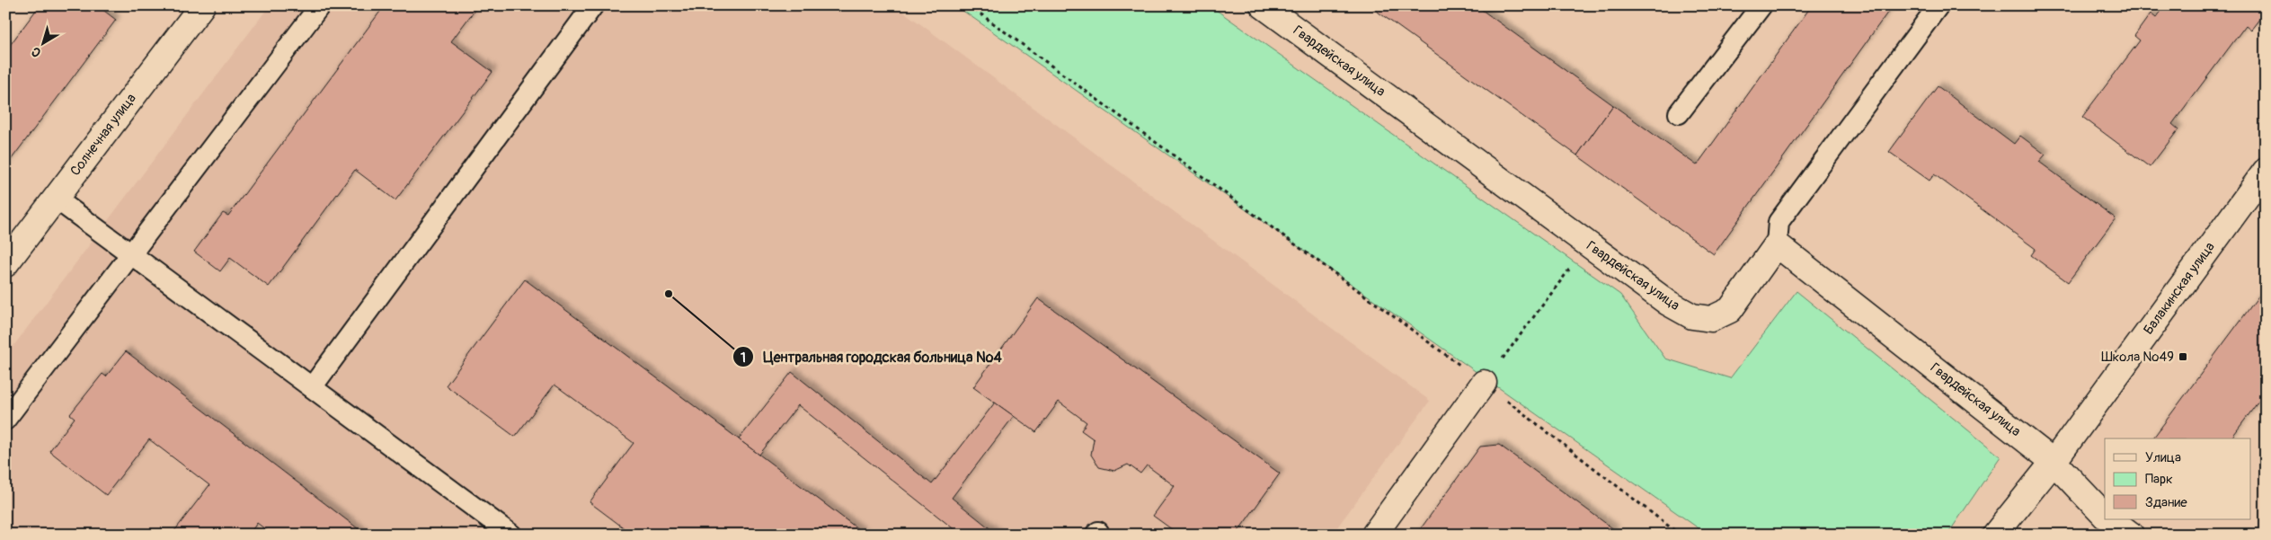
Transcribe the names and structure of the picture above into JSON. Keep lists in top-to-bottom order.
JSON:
{
  "streets": {
    "street": ["Гвардейская улица", "Солнечная улица", "Балакинская улица"]
  },
  "crossings": [
    ["Гвардейская улица", "Балакинская улица"]
  ],
  "places": {
    "other": ["Центральная городская больница №4"],
    "transit": ["Школа №49"]
  },
  "legend": ["Улица", "Парк", "Здание"],
  "north": "bottom left"
}
